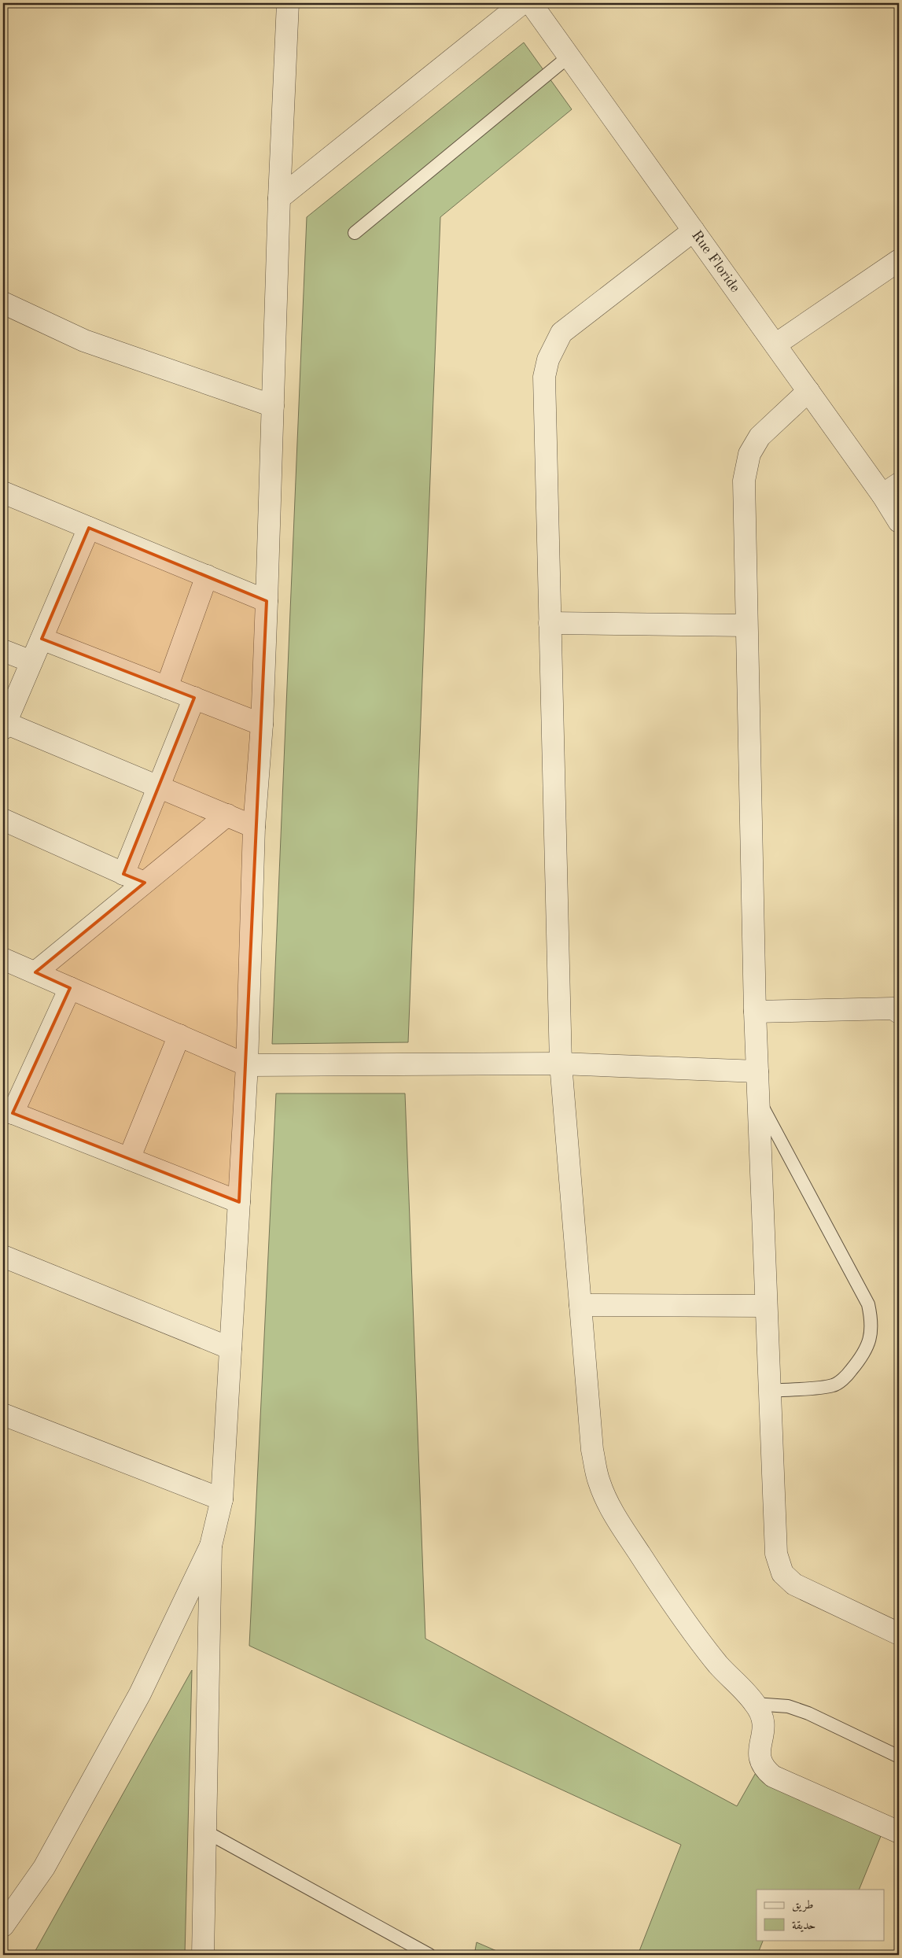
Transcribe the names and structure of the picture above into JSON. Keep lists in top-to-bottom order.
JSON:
{
  "streets": {
    "street": ["Rue Floride"]
  },
  "legend": ["طريق", "حديقة"]
}
